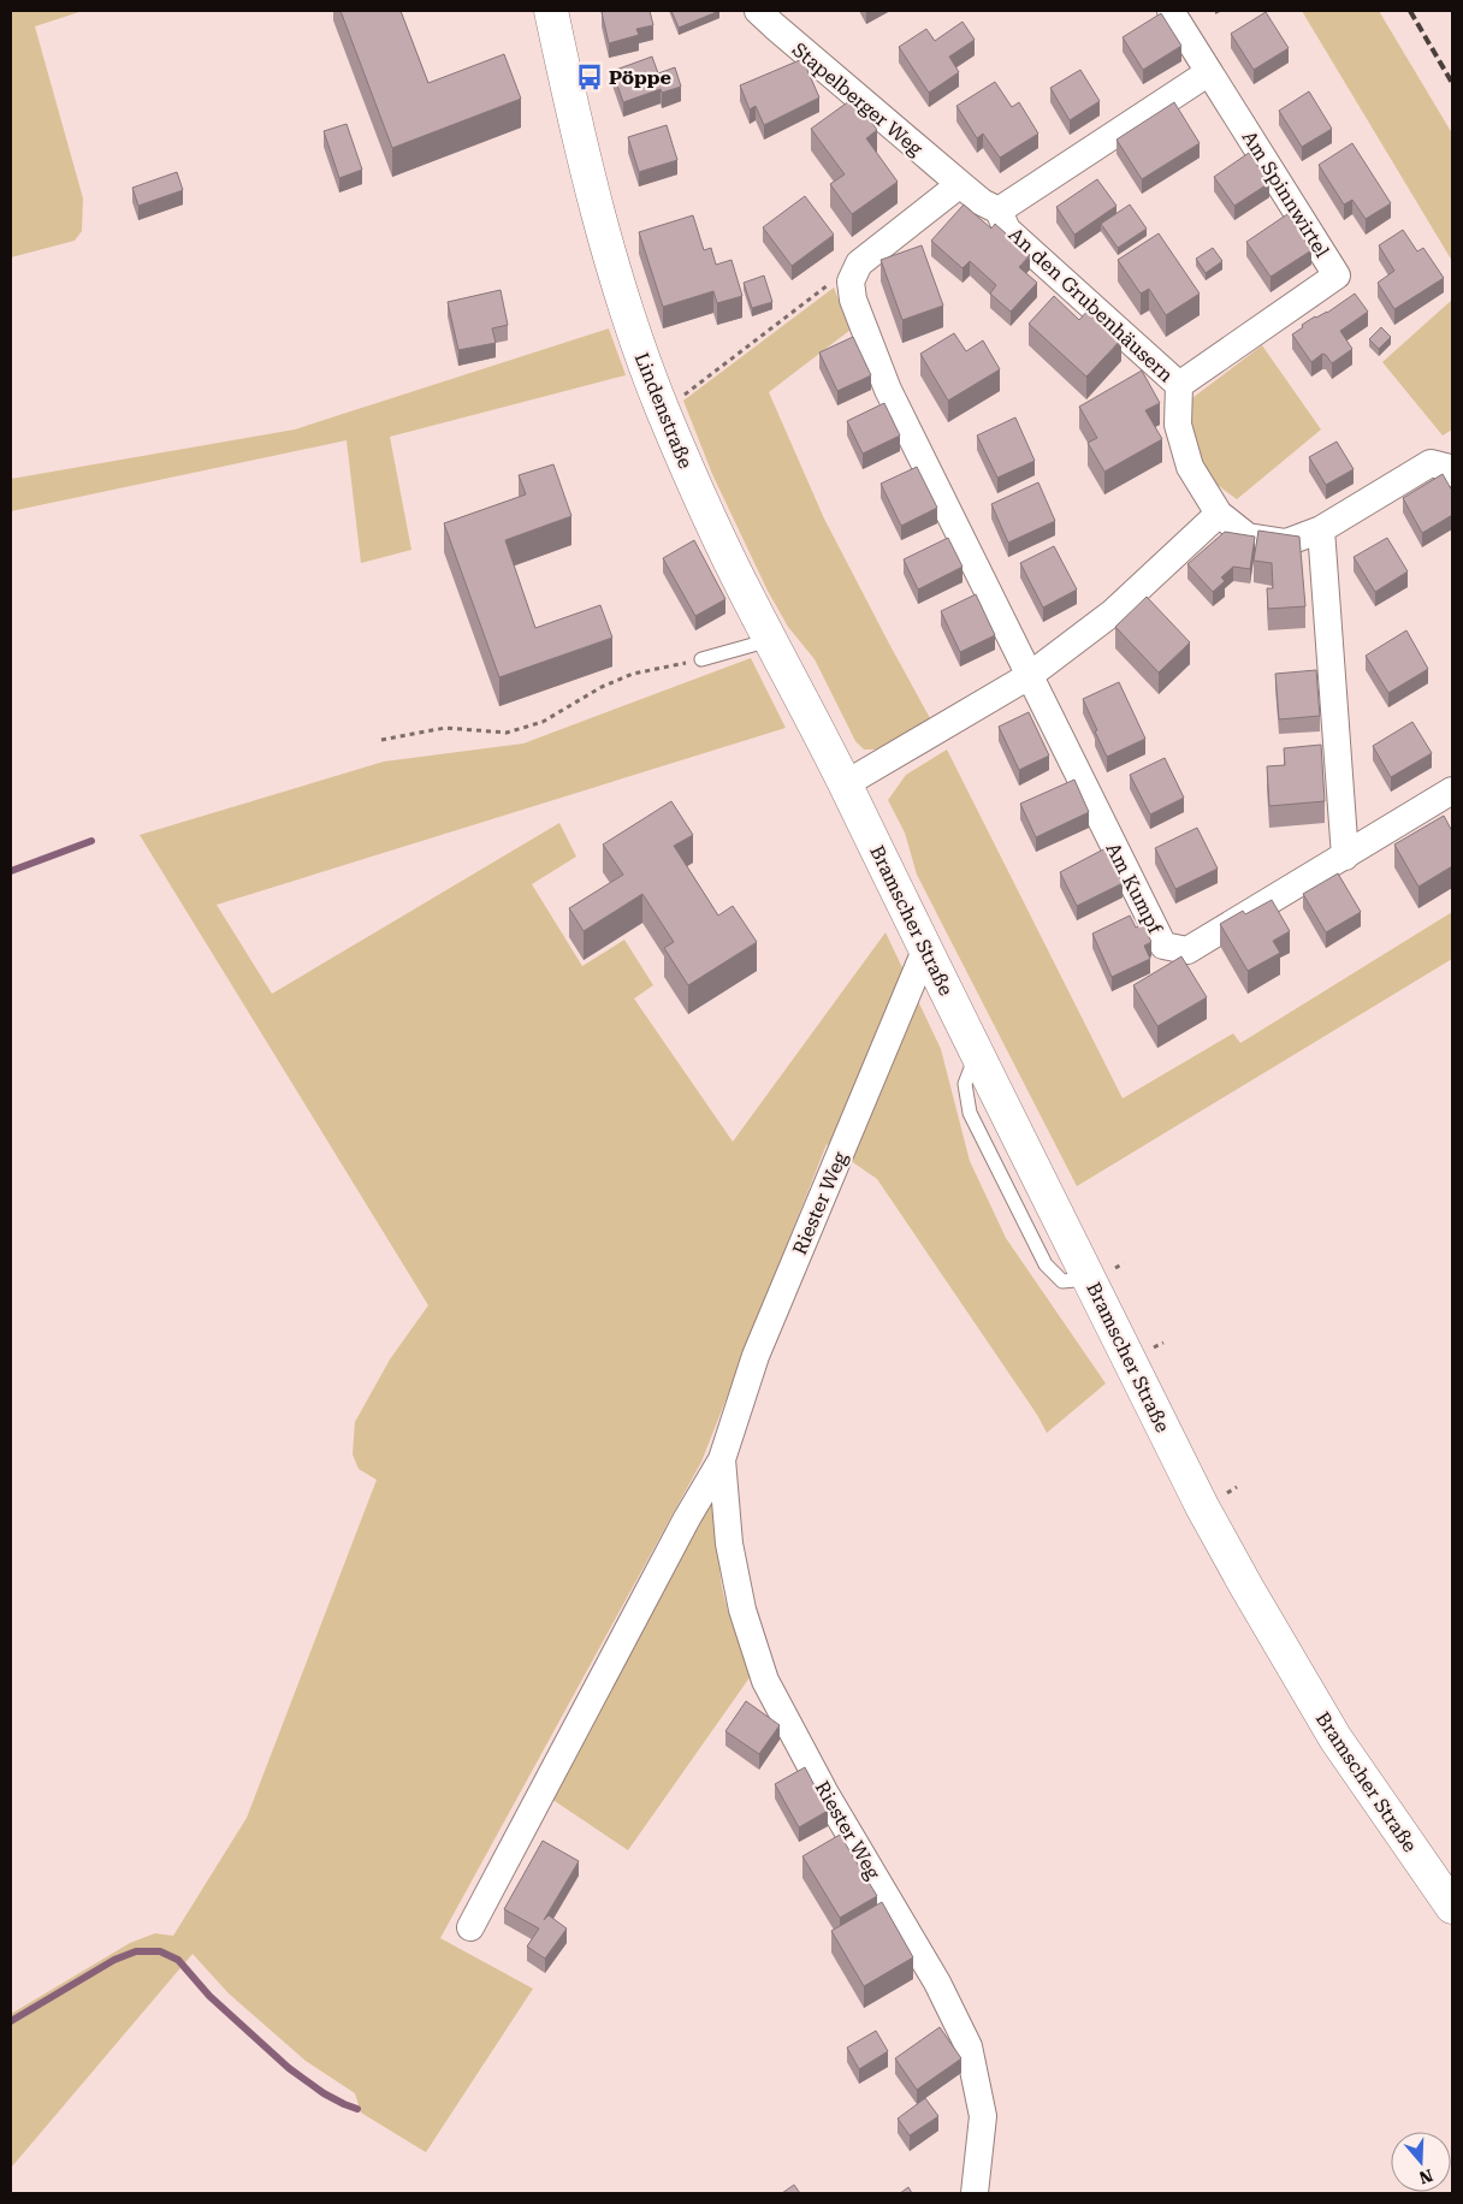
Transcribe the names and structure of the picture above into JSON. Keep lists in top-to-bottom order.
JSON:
{
  "streets": {
    "street": [
      "Stapelberger Weg",
      "Am Spinnwirtel",
      "An den Grubenhäusern",
      "Lindenstraße",
      "Am Kumpf",
      "Bramscher Straße",
      "Riester Weg"
    ]
  },
  "crossings": [
    ["Stapelberger Weg", "An den Grubenhäusern"],
    ["Am Spinnwirtel", "An den Grubenhäusern"],
    ["Lindenstraße", "Bramscher Straße"],
    ["Bramscher Straße", "Riester Weg"]
  ],
  "places": {
    "bus stop": ["Pöppe"]
  },
  "north": "bottom"
}
